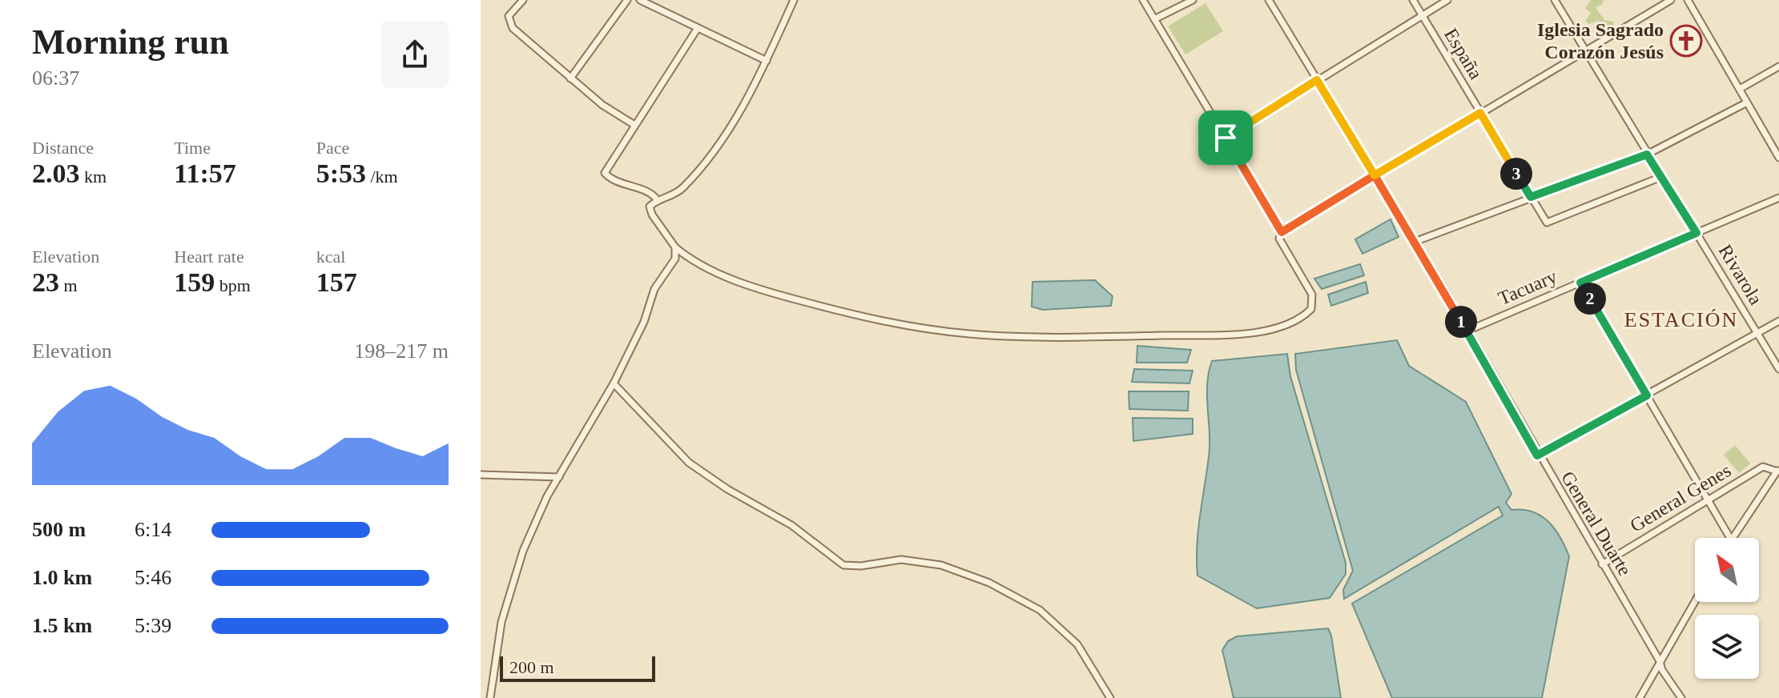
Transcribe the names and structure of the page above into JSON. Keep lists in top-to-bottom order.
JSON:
{
  "streets": {
    "street": [
      "España",
      "Rivarola",
      "Tacuary",
      "General Genes",
      "General Duarte"
    ]
  },
  "crossings": [
    ["España", "Rivarola"],
    ["Rivarola", "Tacuary"],
    ["Tacuary", "General Duarte"],
    ["General Genes", "General Duarte"]
  ],
  "districts": ["ESTACIÓN"],
  "places": {
    "church": ["Iglesia Sagrado Corazón Jesús"]
  },
  "scale_bar": "200 m",
  "north": "top left",
  "page": {
    "heading": ["Morning run", "06:37"],
    "stats": [
      ["Distance", "2.03 km"],
      ["Time", "11:57"],
      ["Pace", "5:53 /km"],
      ["Elevation", "23 m"],
      ["Heart rate", "159 bpm"],
      ["kcal", "157"]
    ],
    "pins": ["3", "2", "1"],
    "chart": ["Elevation", "198–217 m"],
    "list": [
      {
        "name": "500 m",
        "note": "6:14"
      },
      {
        "name": "1.0 km",
        "note": "5:46"
      },
      {
        "name": "1.5 km",
        "note": "5:39"
      }
    ],
    "scale": "200 m"
  }
}
